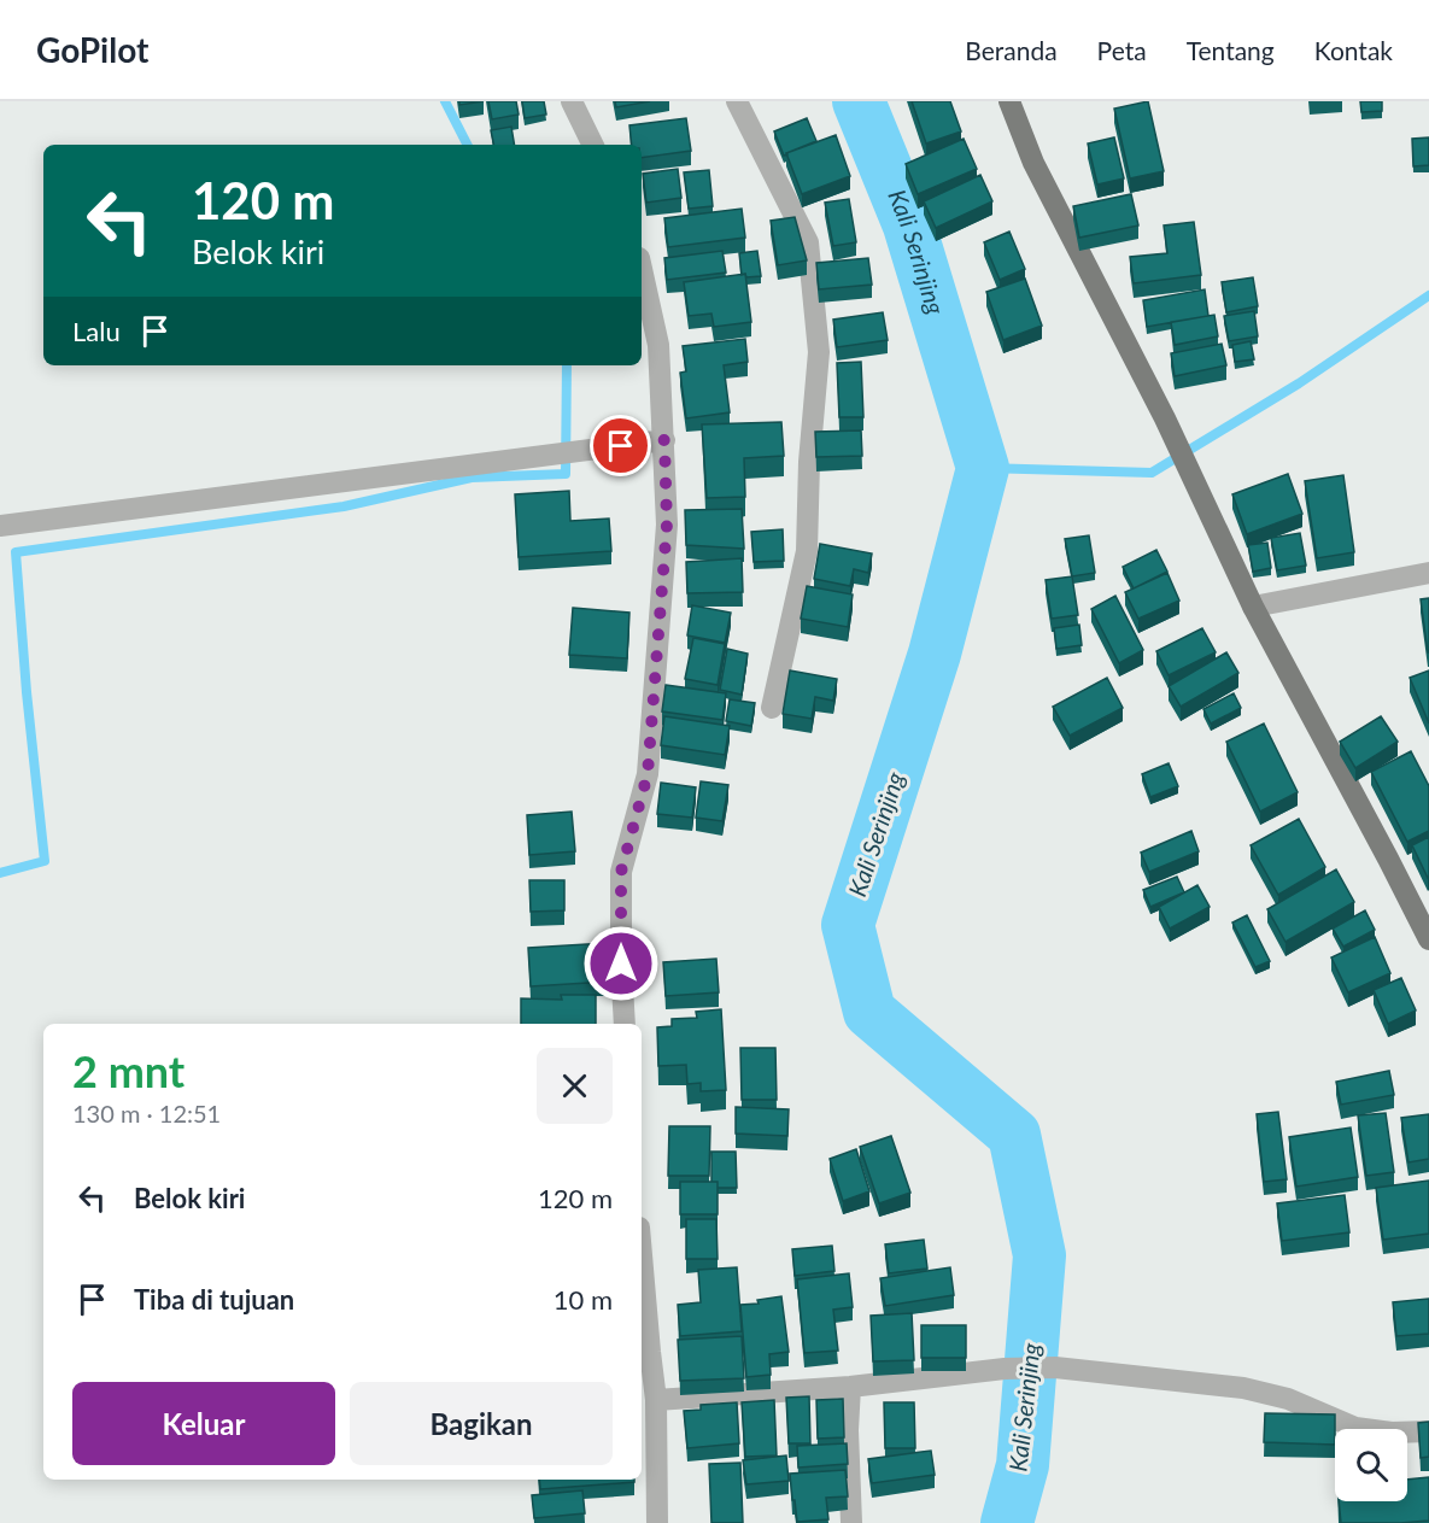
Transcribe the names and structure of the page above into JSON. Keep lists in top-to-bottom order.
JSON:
{
  "water": ["Kali Serinjing"],
  "page": {
    "header": "GoPilot",
    "nav": [
      "Beranda",
      "Peta",
      "Tentang",
      "Kontak"
    ],
    "turn": ["120 m", "Belok kiri"],
    "then": "Lalu",
    "heading": ["2 mnt", "130 m · 12:51"],
    "list": [
      {
        "name": "Belok kiri",
        "value": "120 m"
      },
      {
        "name": "Tiba di tujuan",
        "value": "10 m"
      }
    ],
    "buttons": ["Keluar", "Bagikan"]
  }
}
